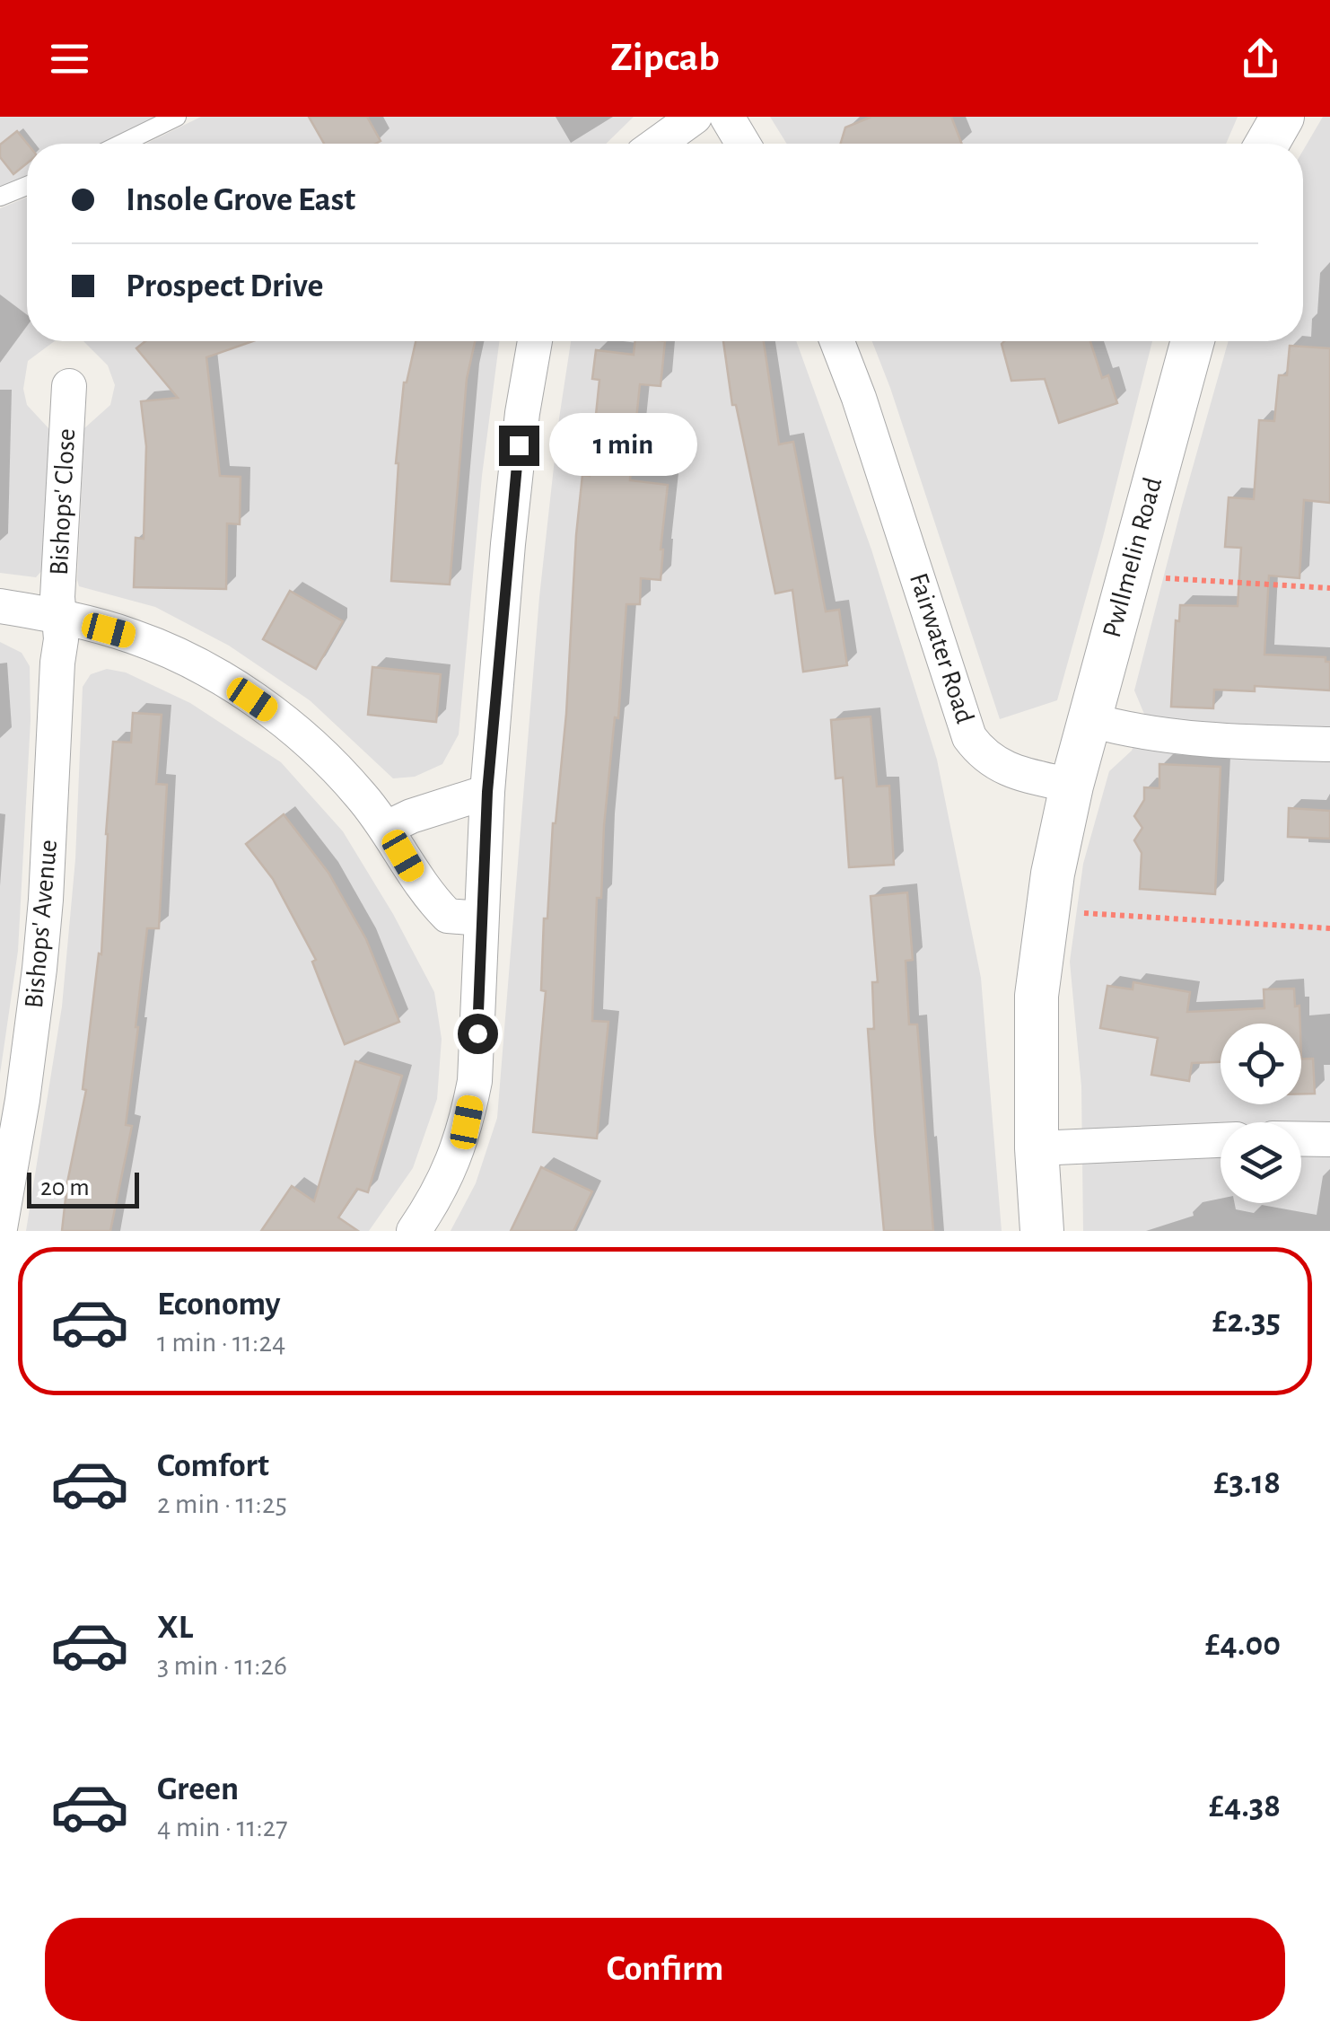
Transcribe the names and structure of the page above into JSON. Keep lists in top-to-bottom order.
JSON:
{
  "streets": {
    "street": [
      "Bishops' Close",
      "Pwllmelin Road",
      "Fairwater Road",
      "Bishops' Avenue"
    ]
  },
  "crossings": [
    ["Bishops' Close", "Bishops' Avenue"],
    ["Pwllmelin Road", "Fairwater Road"]
  ],
  "scale_bar": "20 m",
  "page": {
    "header": "Zipcab",
    "banner": ["Insole Grove East", "Prospect Drive"],
    "bubble": "1 min",
    "scale": "20 m",
    "list": [
      {
        "name": "Economy",
        "note": "1 min · 11:24",
        "value": "£2.35"
      },
      {
        "name": "Comfort",
        "note": "2 min · 11:25",
        "value": "£3.18"
      },
      {
        "name": "XL",
        "note": "3 min · 11:26",
        "value": "£4.00"
      },
      {
        "name": "Green",
        "note": "4 min · 11:27",
        "value": "£4.38"
      }
    ],
    "buttons": "Confirm"
  }
}
